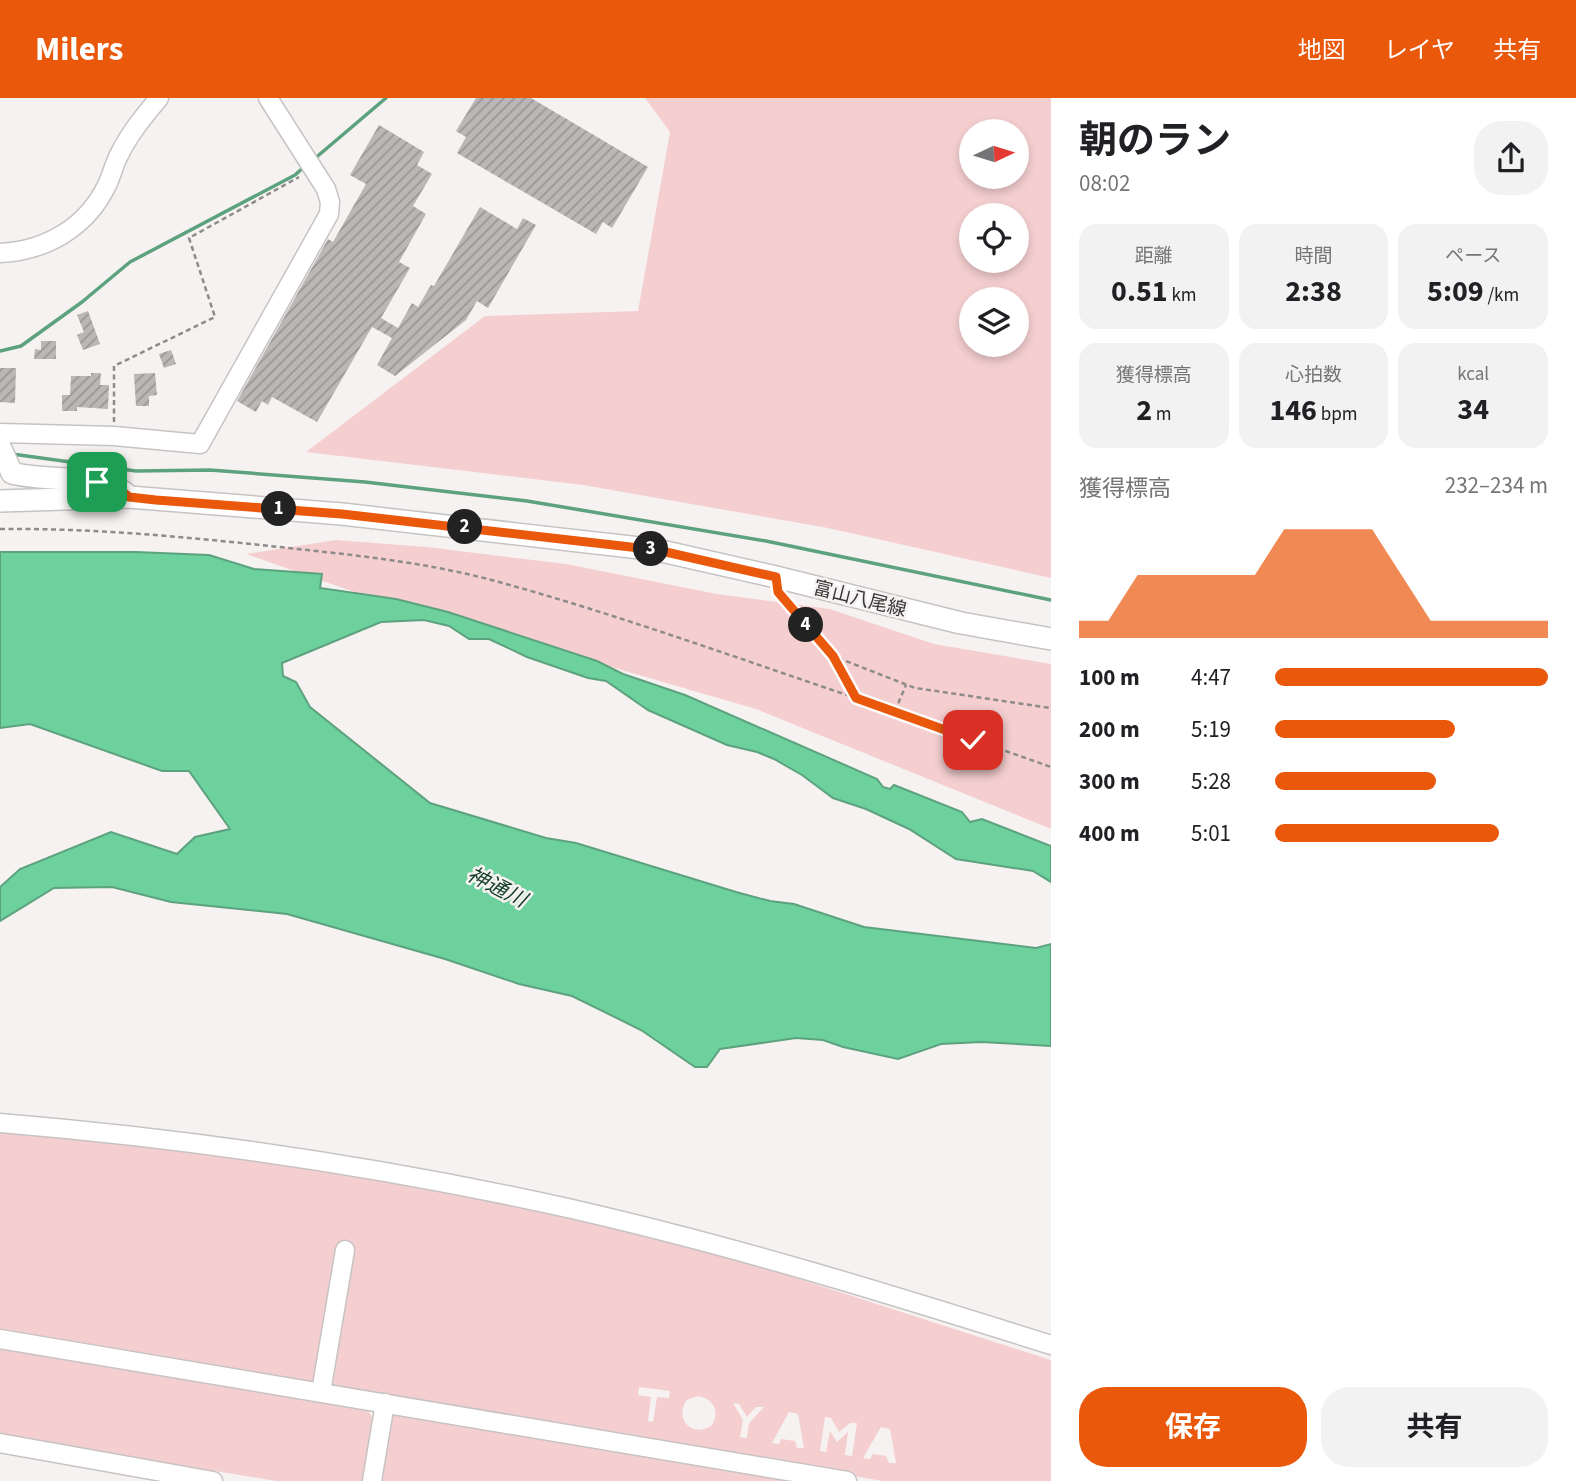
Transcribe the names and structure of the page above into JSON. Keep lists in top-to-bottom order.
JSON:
{
  "streets": {
    "main road": ["富山八尾線"]
  },
  "water": ["神通川"],
  "north": "right",
  "page": {
    "header": "Milers",
    "nav": ["地図", "レイヤ", "共有"],
    "heading": ["朝のラン", "08:02"],
    "stats": [
      ["距離", "0.51 km"],
      ["時間", "2:38"],
      ["ペース", "5:09 /km"],
      ["獲得標高", "2 m"],
      ["心拍数", "146 bpm"],
      ["kcal", "34"]
    ],
    "chart": ["獲得標高", "232–234 m"],
    "pins": [
      "1",
      "2",
      "3",
      "4"
    ],
    "list": [
      {
        "name": "100 m",
        "note": "4:47"
      },
      {
        "name": "200 m",
        "note": "5:19"
      },
      {
        "name": "300 m",
        "note": "5:28"
      },
      {
        "name": "400 m",
        "note": "5:01"
      }
    ],
    "buttons": ["保存", "共有"]
  }
}
